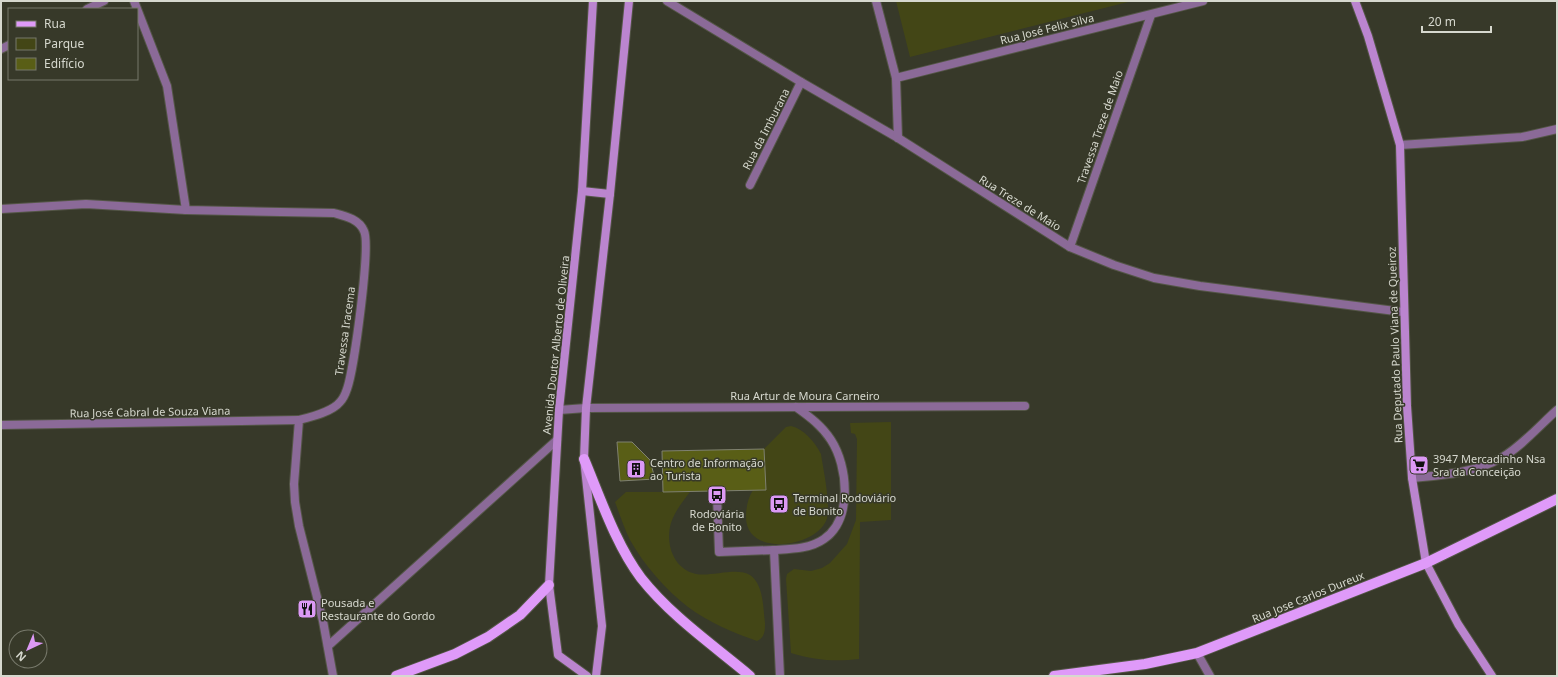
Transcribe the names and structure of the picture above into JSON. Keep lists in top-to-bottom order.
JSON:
{
  "streets": {
    "main road": ["Rua Jose Carlos Dureux"],
    "street": [
      "Rua José Felix Silva",
      "Travessa Treze de Maio",
      "Rua da Imburana",
      "Rua Treze de Maio",
      "Travessa Iracema",
      "Avenida Doutor Alberto de Oliveira",
      "Rua Deputado Paulo Viana de Queiroz",
      "Rua Artur de Moura Carneiro",
      "Rua José Cabral de Souza Viana"
    ]
  },
  "crossings": [
    ["Rua José Felix Silva", "Travessa Treze de Maio"],
    ["Travessa Treze de Maio", "Rua Treze de Maio"],
    ["Rua da Imburana", "Rua Treze de Maio"],
    ["Rua Treze de Maio", "Rua Deputado Paulo Viana de Queiroz"],
    ["Travessa Iracema", "Rua José Cabral de Souza Viana"],
    ["Avenida Doutor Alberto de Oliveira", "Rua Artur de Moura Carneiro"],
    ["Rua Deputado Paulo Viana de Queiroz", "Rua Jose Carlos Dureux"]
  ],
  "places": {
    "supermarket": ["3947 Mercadinho Nsa Sra da Conceição"],
    "building": ["Centro de Informação ao Turista"],
    "bus stop": ["Rodoviária de Bonito", "Terminal Rodoviário de Bonito"],
    "restaurant": ["Pousada e Restaurante do Gordo"]
  },
  "legend": ["Rua", "Parque", "Edifício"],
  "scale_bar": "20 m",
  "north": "bottom left"
}
